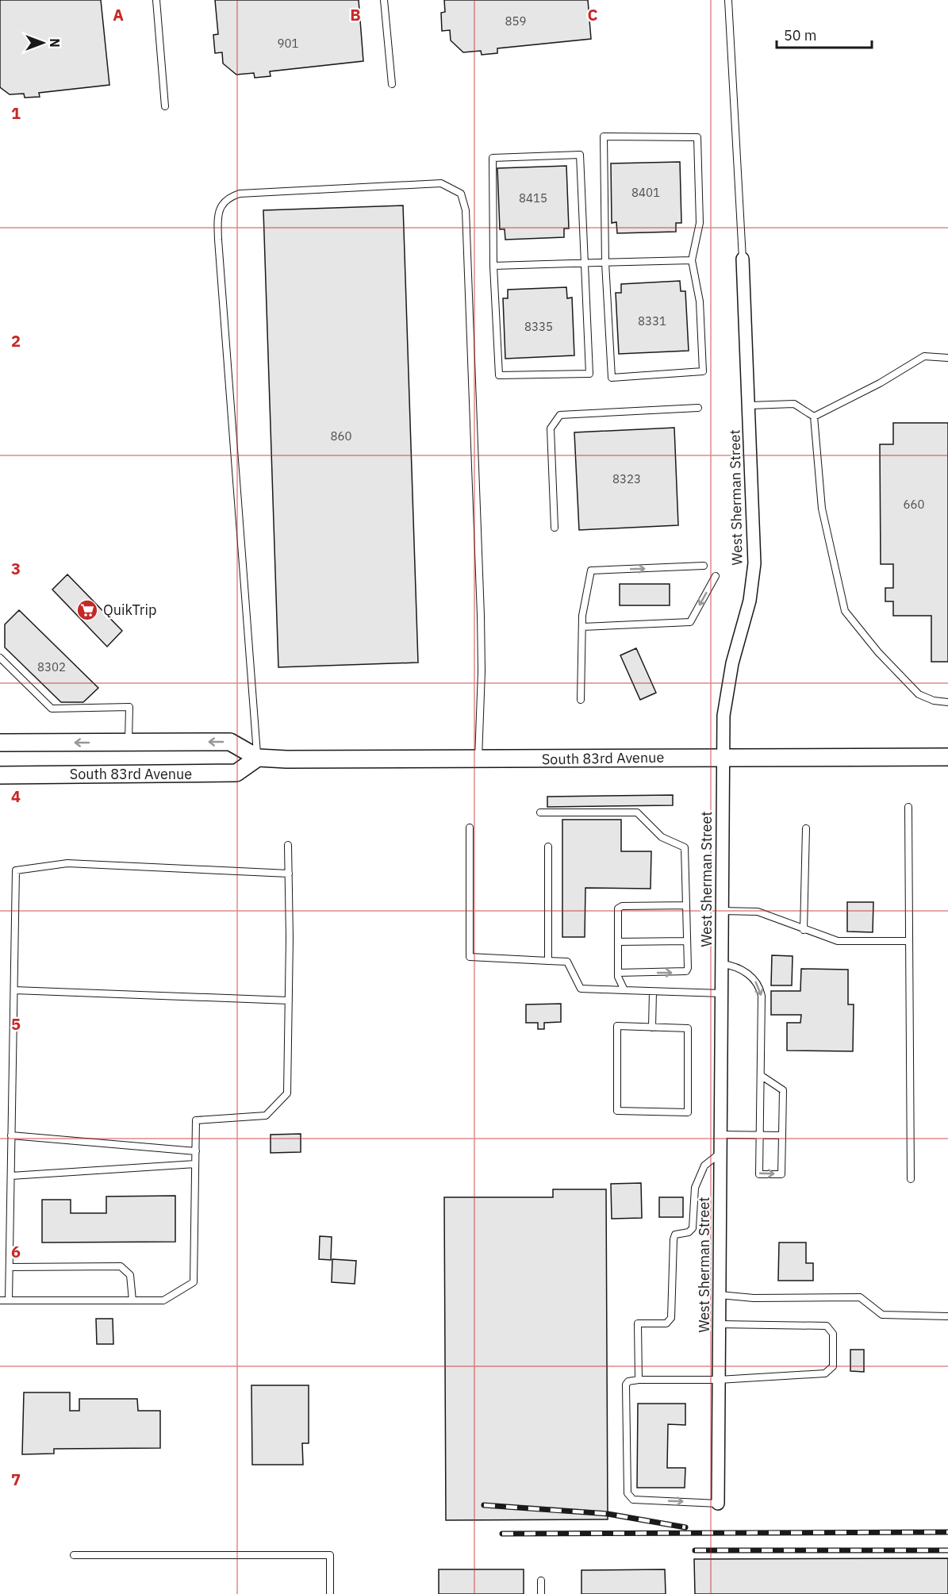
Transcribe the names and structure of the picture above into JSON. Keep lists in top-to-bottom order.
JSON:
{
  "streets": {
    "main road": ["South 83rd Avenue"],
    "street": ["West Sherman Street"]
  },
  "crossings": [
    ["West Sherman Street", "South 83rd Avenue"]
  ],
  "places": {
    "supermarket": ["QuikTrip"]
  },
  "house_numbers": [
    "859",
    "901",
    "8401",
    "8415",
    "8331",
    "8335",
    "860",
    "8323",
    "660",
    "8302"
  ],
  "scale_bar": "50 m",
  "north": "right",
  "grid": {
    "columns": ["A", "B", "C"],
    "rows": [
      "1",
      "2",
      "3",
      "4",
      "5",
      "6",
      "7"
    ]
  }
}
